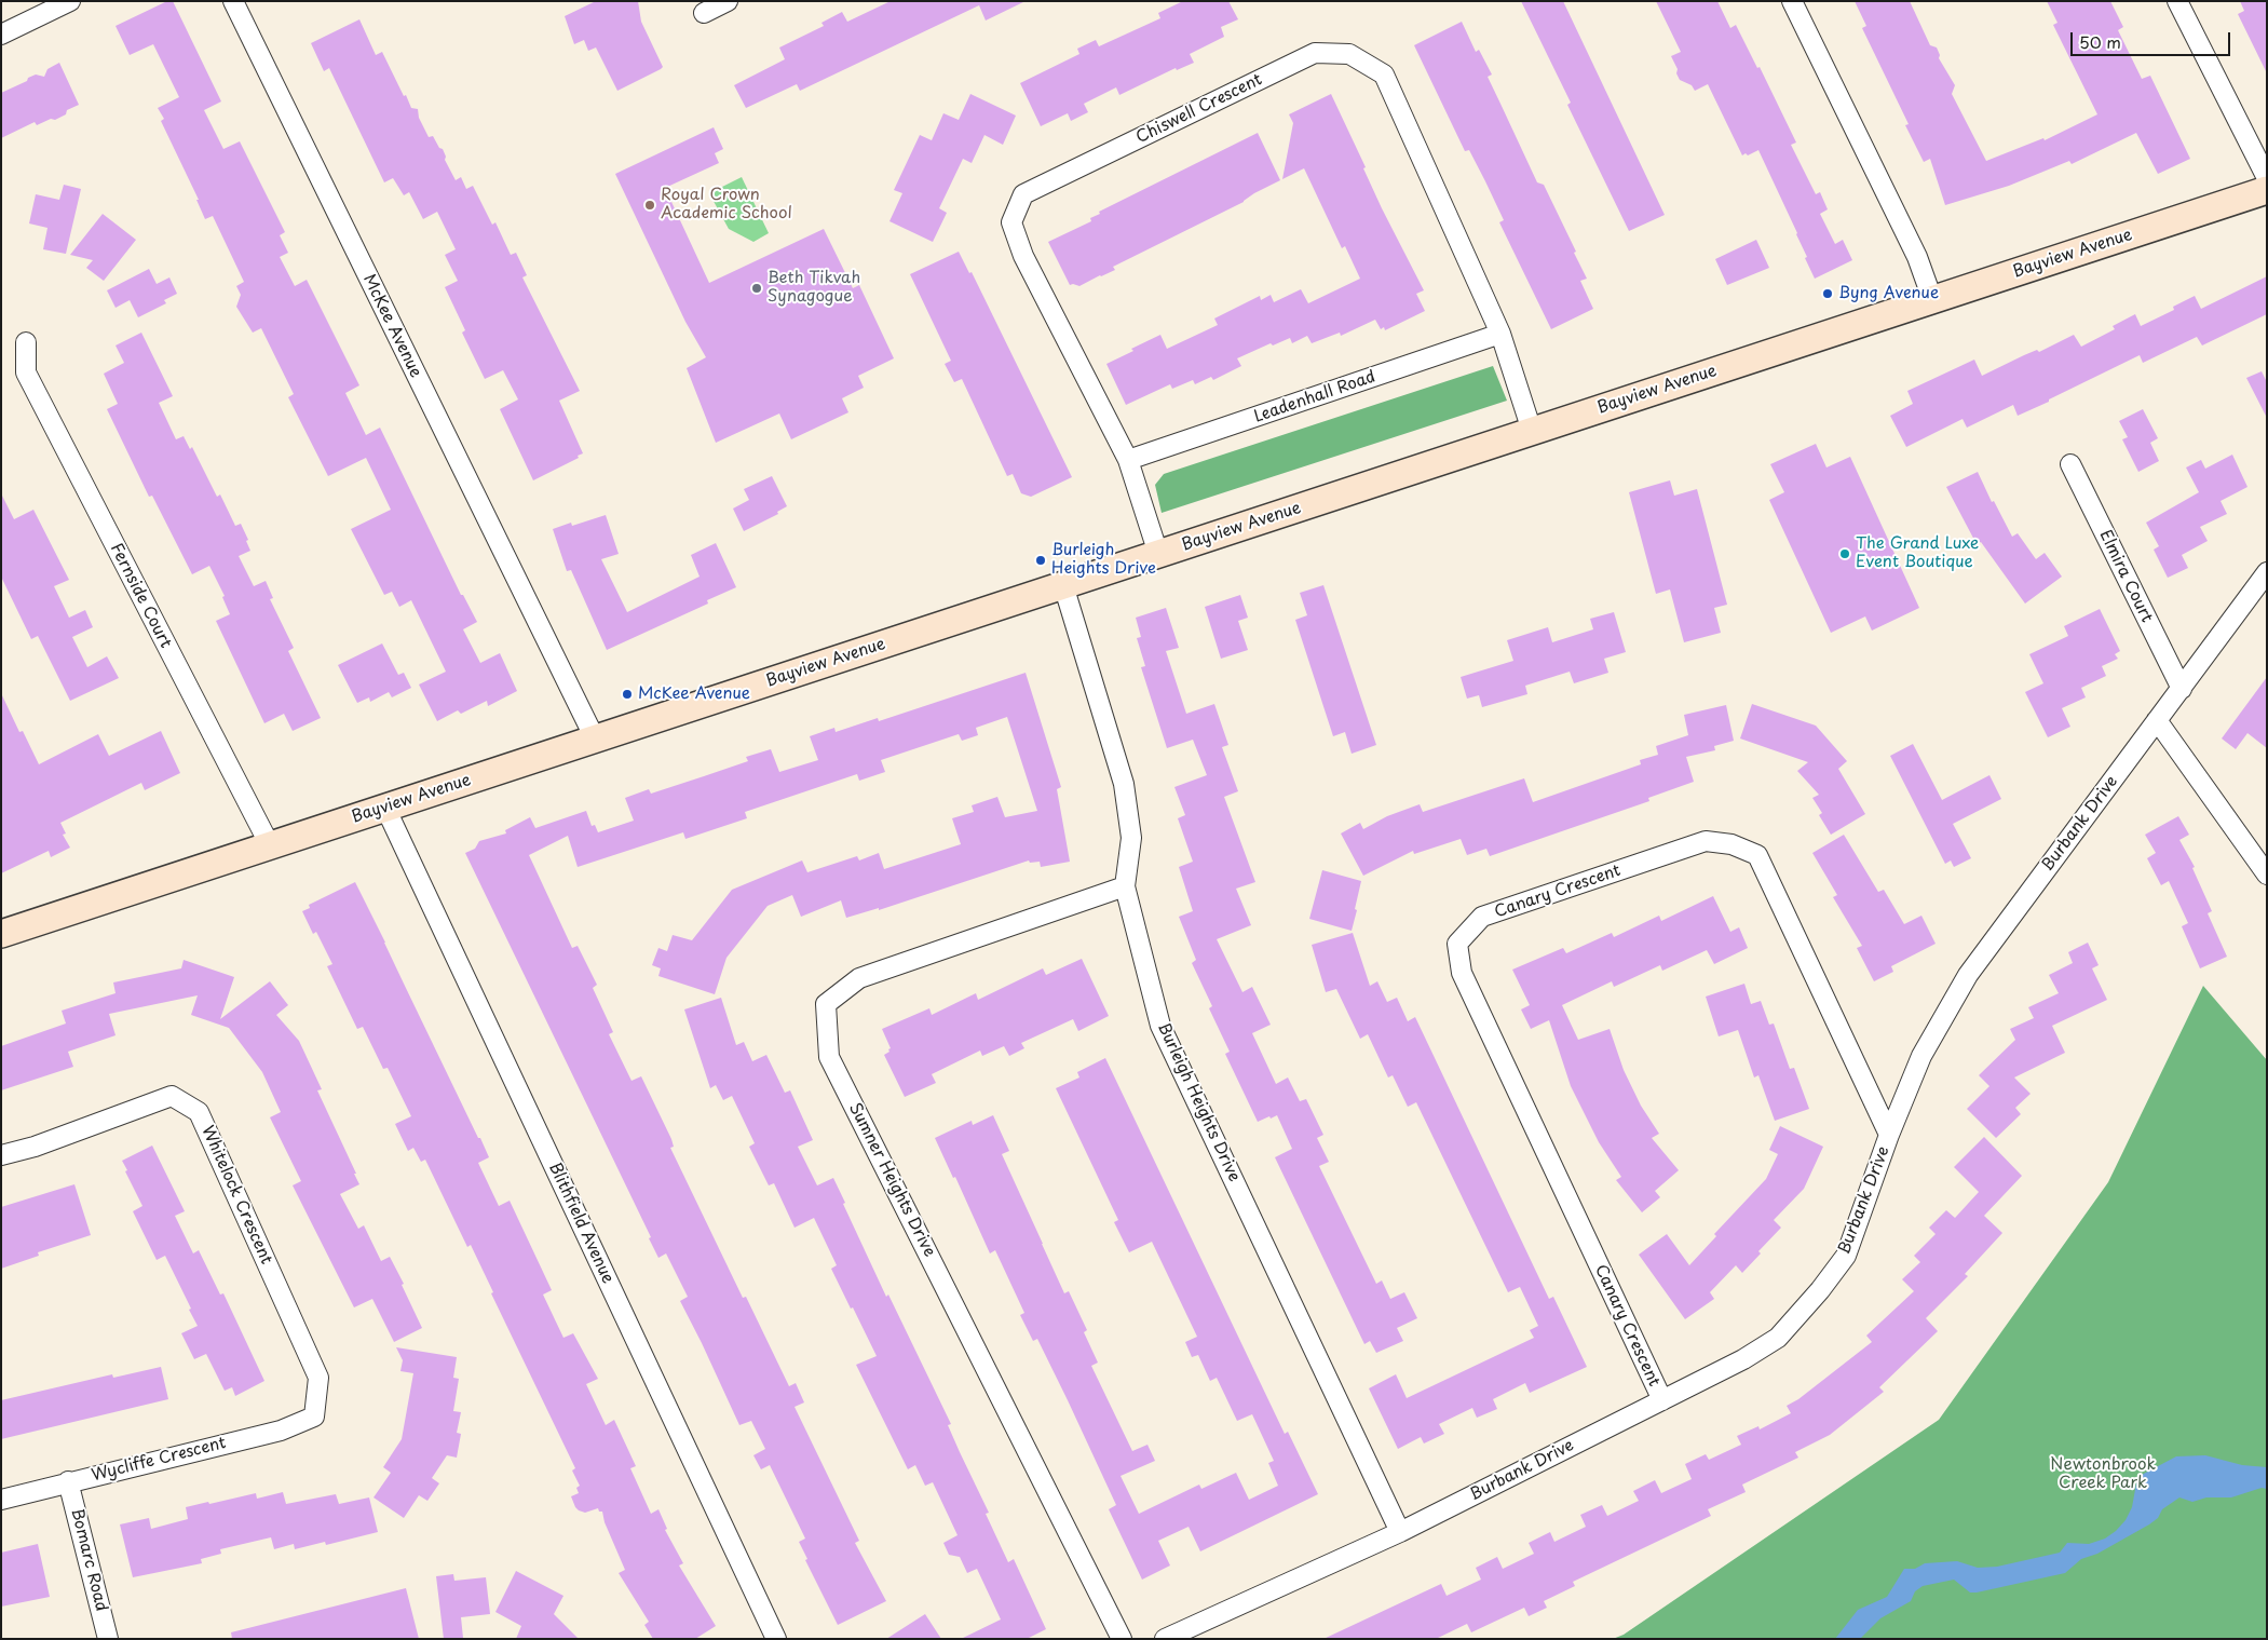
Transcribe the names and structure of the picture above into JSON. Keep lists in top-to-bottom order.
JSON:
{
  "streets": {
    "main road": ["Bayview Avenue"],
    "street": [
      "Chiswell Crescent",
      "McKee Avenue",
      "Leadenhall Road",
      "Elmira Court",
      "Fernside Court",
      "Burbank Drive",
      "Canary Crescent",
      "Burleigh Heights Drive",
      "Sumner Heights Drive",
      "Whitelock Crescent",
      "Blithfield Avenue",
      "Wycliffe Crescent",
      "Bomarc Road"
    ]
  },
  "crossings": [
    ["Chiswell Crescent", "Bayview Avenue"],
    ["Chiswell Crescent", "Leadenhall Road"],
    ["Bayview Avenue", "McKee Avenue"],
    ["Bayview Avenue", "Fernside Court"],
    ["Bayview Avenue", "Burleigh Heights Drive"],
    ["Bayview Avenue", "Blithfield Avenue"],
    ["Elmira Court", "Burbank Drive"],
    ["Burbank Drive", "Canary Crescent"],
    ["Burbank Drive", "Burleigh Heights Drive"],
    ["Burleigh Heights Drive", "Sumner Heights Drive"],
    ["Whitelock Crescent", "Wycliffe Crescent"],
    ["Wycliffe Crescent", "Bomarc Road"]
  ],
  "parks": ["Newtonbrook Creek Park"],
  "places": [
    "Royal Crown Academic School",
    "Beth Tikvah Synagogue",
    "Byng Avenue",
    "The Grand Luxe Event Boutique",
    "Burleigh Heights Drive",
    "McKee Avenue"
  ],
  "scale_bar": "50 m"
}
